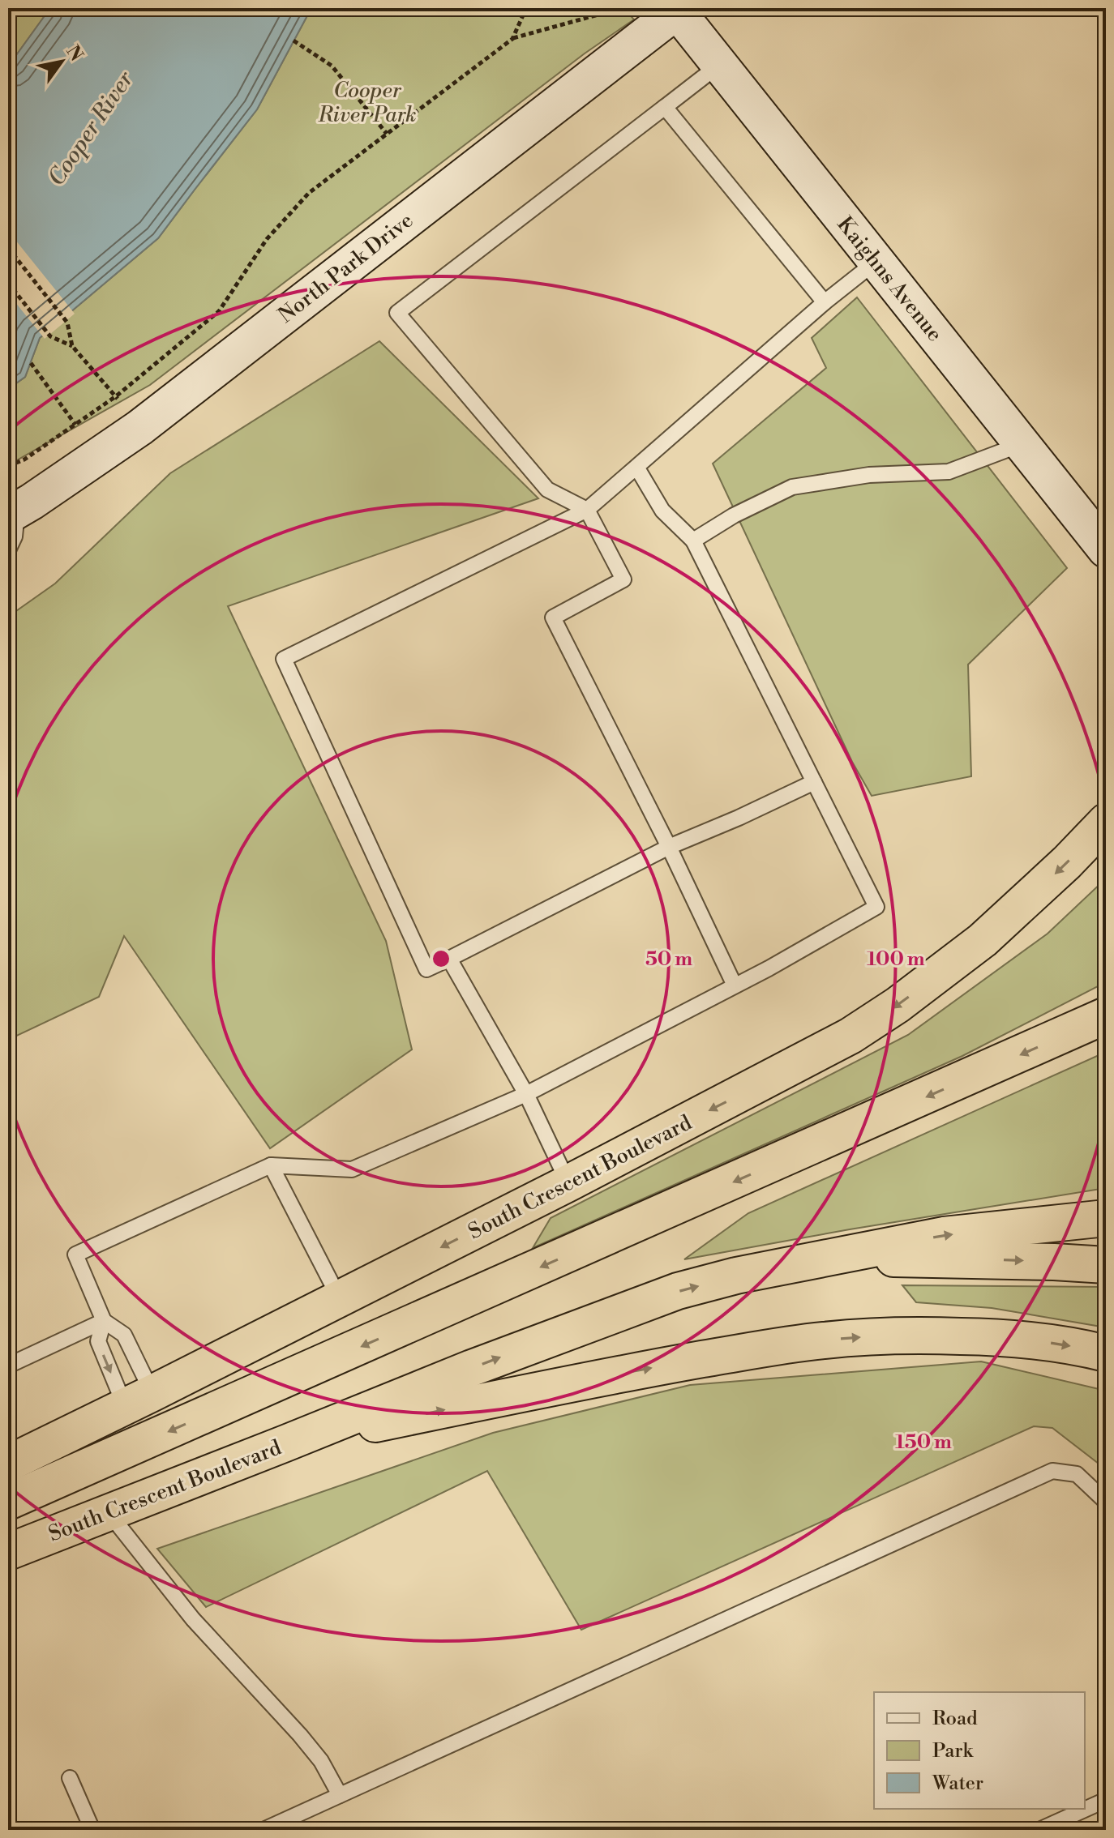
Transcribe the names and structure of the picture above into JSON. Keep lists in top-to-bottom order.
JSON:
{
  "streets": {
    "highway": ["South Crescent Boulevard"],
    "street": ["North Park Drive", "Kaighns Avenue"]
  },
  "crossings": [
    ["North Park Drive", "Kaighns Avenue"]
  ],
  "water": ["Cooper River"],
  "parks": ["Cooper River Park"],
  "legend": ["Road", "Park", "Water"],
  "north": "top right",
  "rings": ["50 m", "100 m", "150 m"]
}
